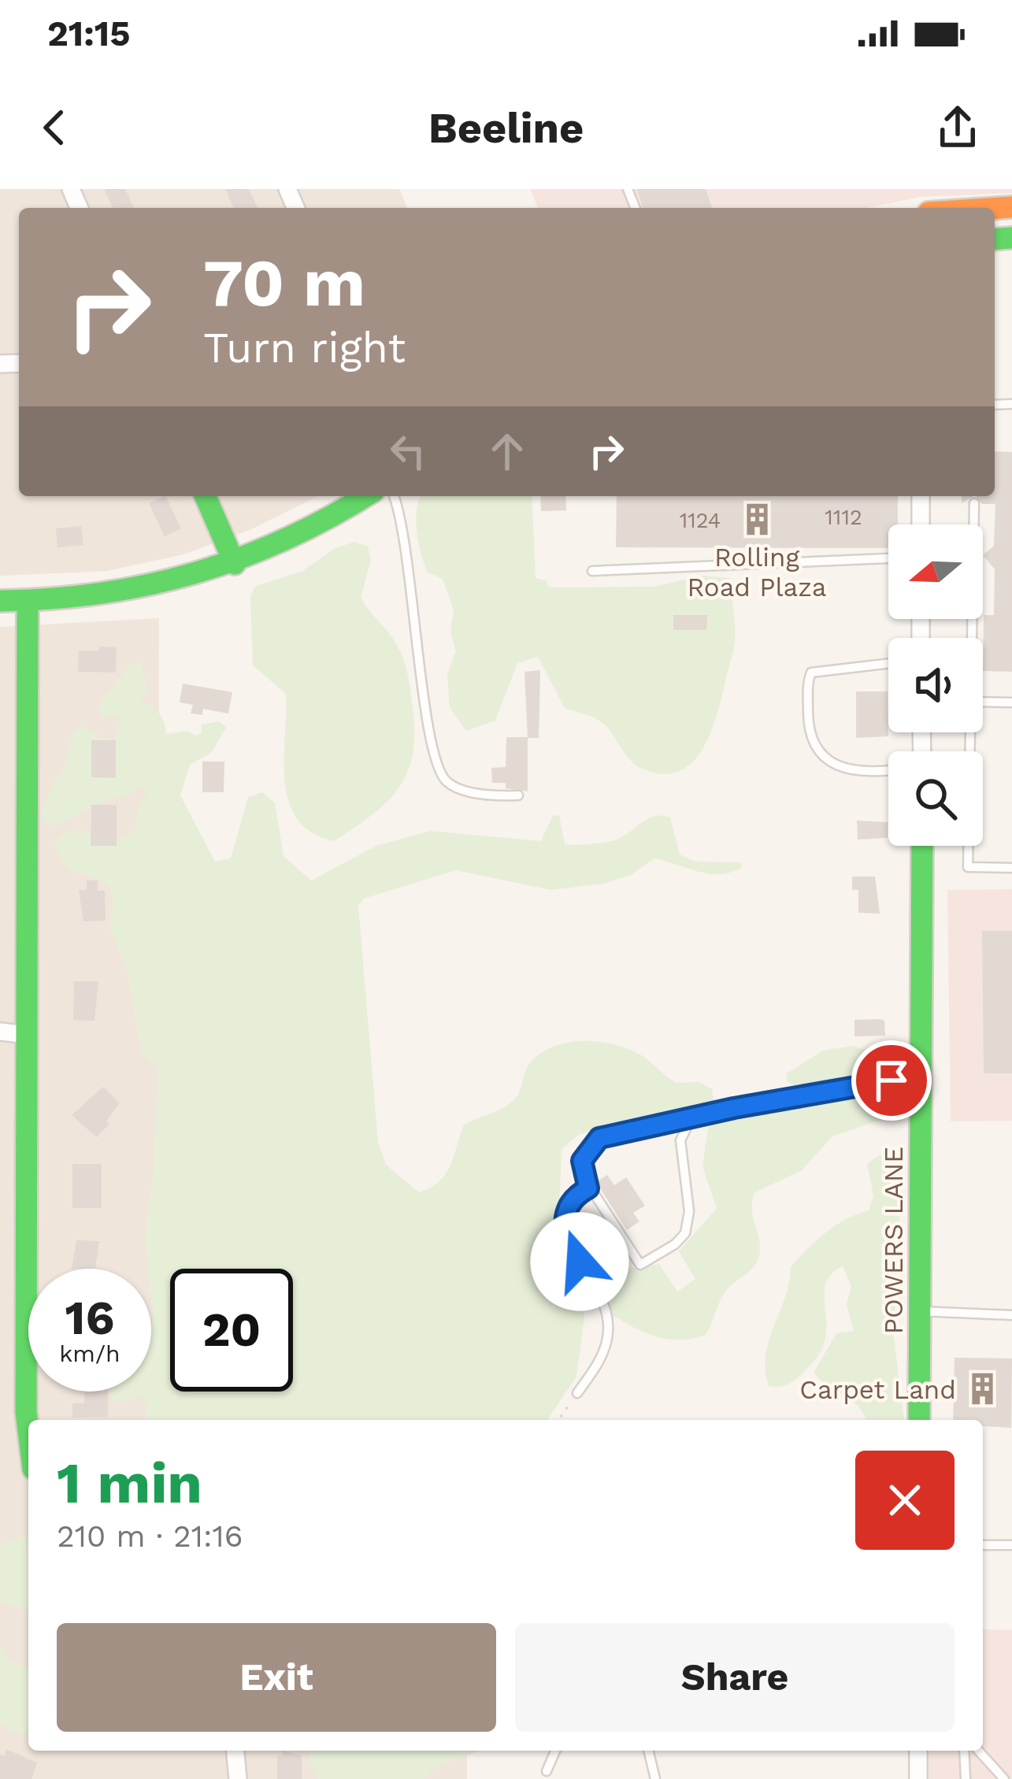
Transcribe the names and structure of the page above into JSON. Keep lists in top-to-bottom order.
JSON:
{
  "streets": {
    "street": ["POWERS LANE"]
  },
  "places": {
    "building": ["Rolling Road Plaza", "Carpet Land"]
  },
  "house_numbers": ["1112", "1124"],
  "north": "left",
  "page": {
    "status": "21:15",
    "header": "Beeline",
    "turn": ["70 m", "Turn right"],
    "speed": "16 km/h",
    "limit": "20",
    "heading": ["1 min", "210 m · 21:16"],
    "buttons": ["Exit", "Share"]
  }
}
